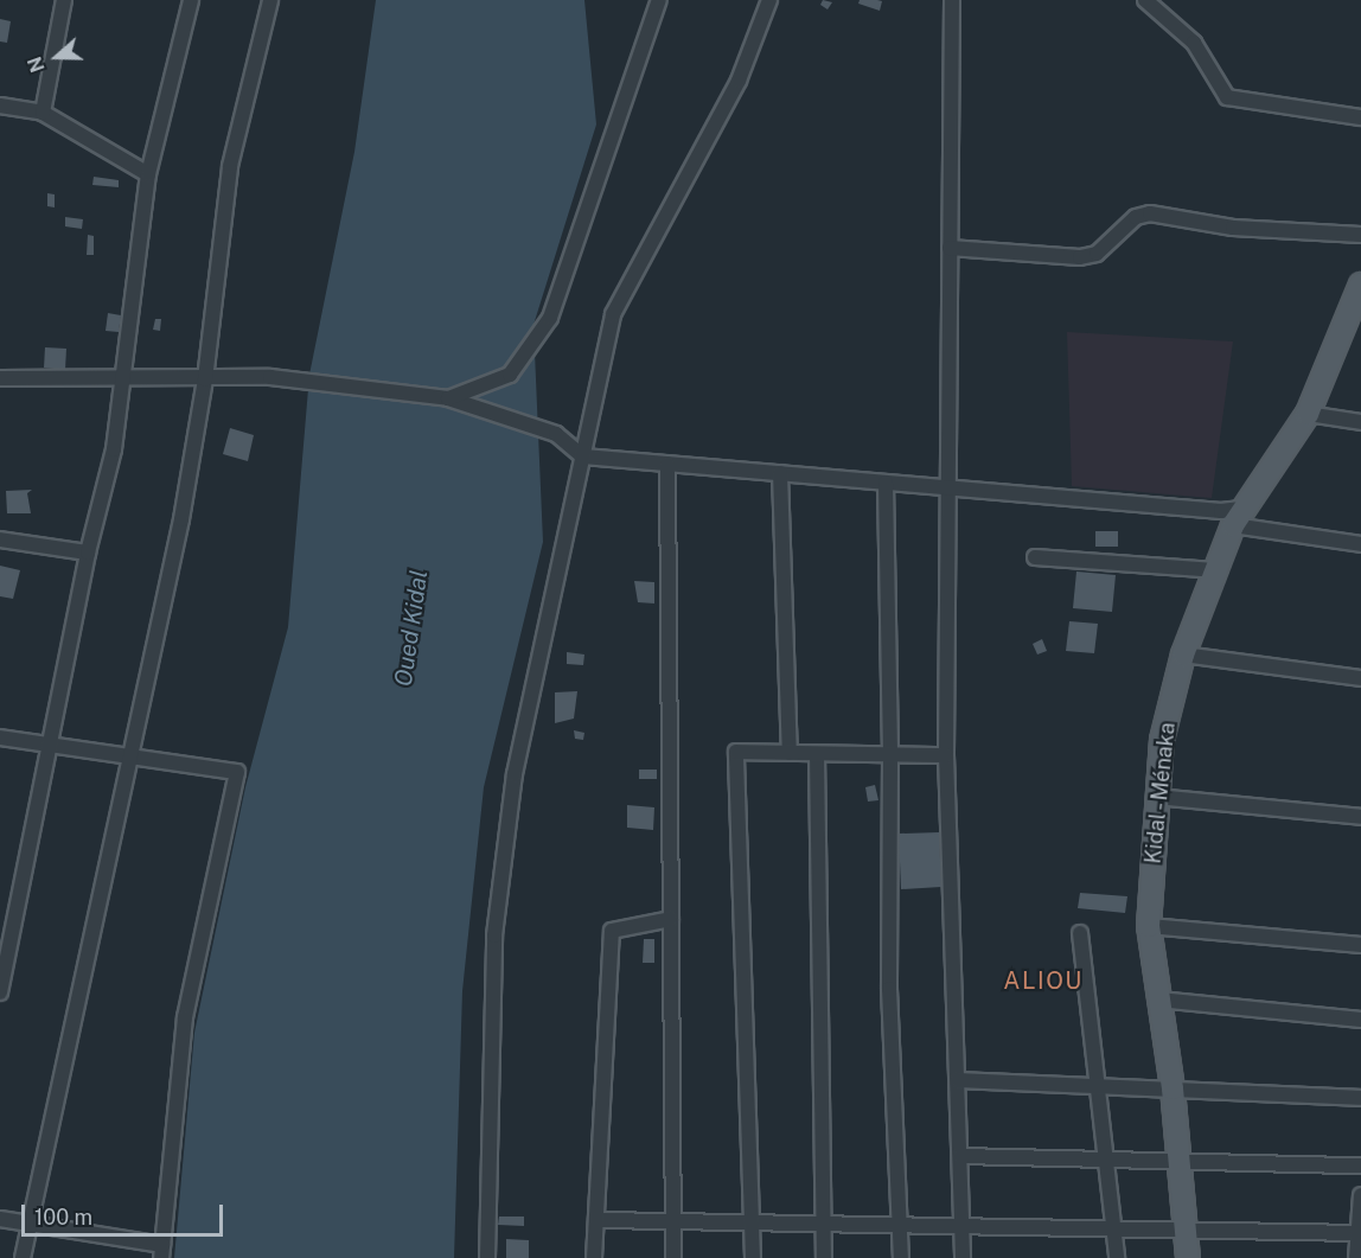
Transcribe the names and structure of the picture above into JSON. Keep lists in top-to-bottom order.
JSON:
{
  "streets": {
    "main road": ["Kidal - Ménaka"]
  },
  "districts": ["ALIOU"],
  "water": ["Oued Kidal"],
  "scale_bar": "100 m",
  "north": "left"
}
